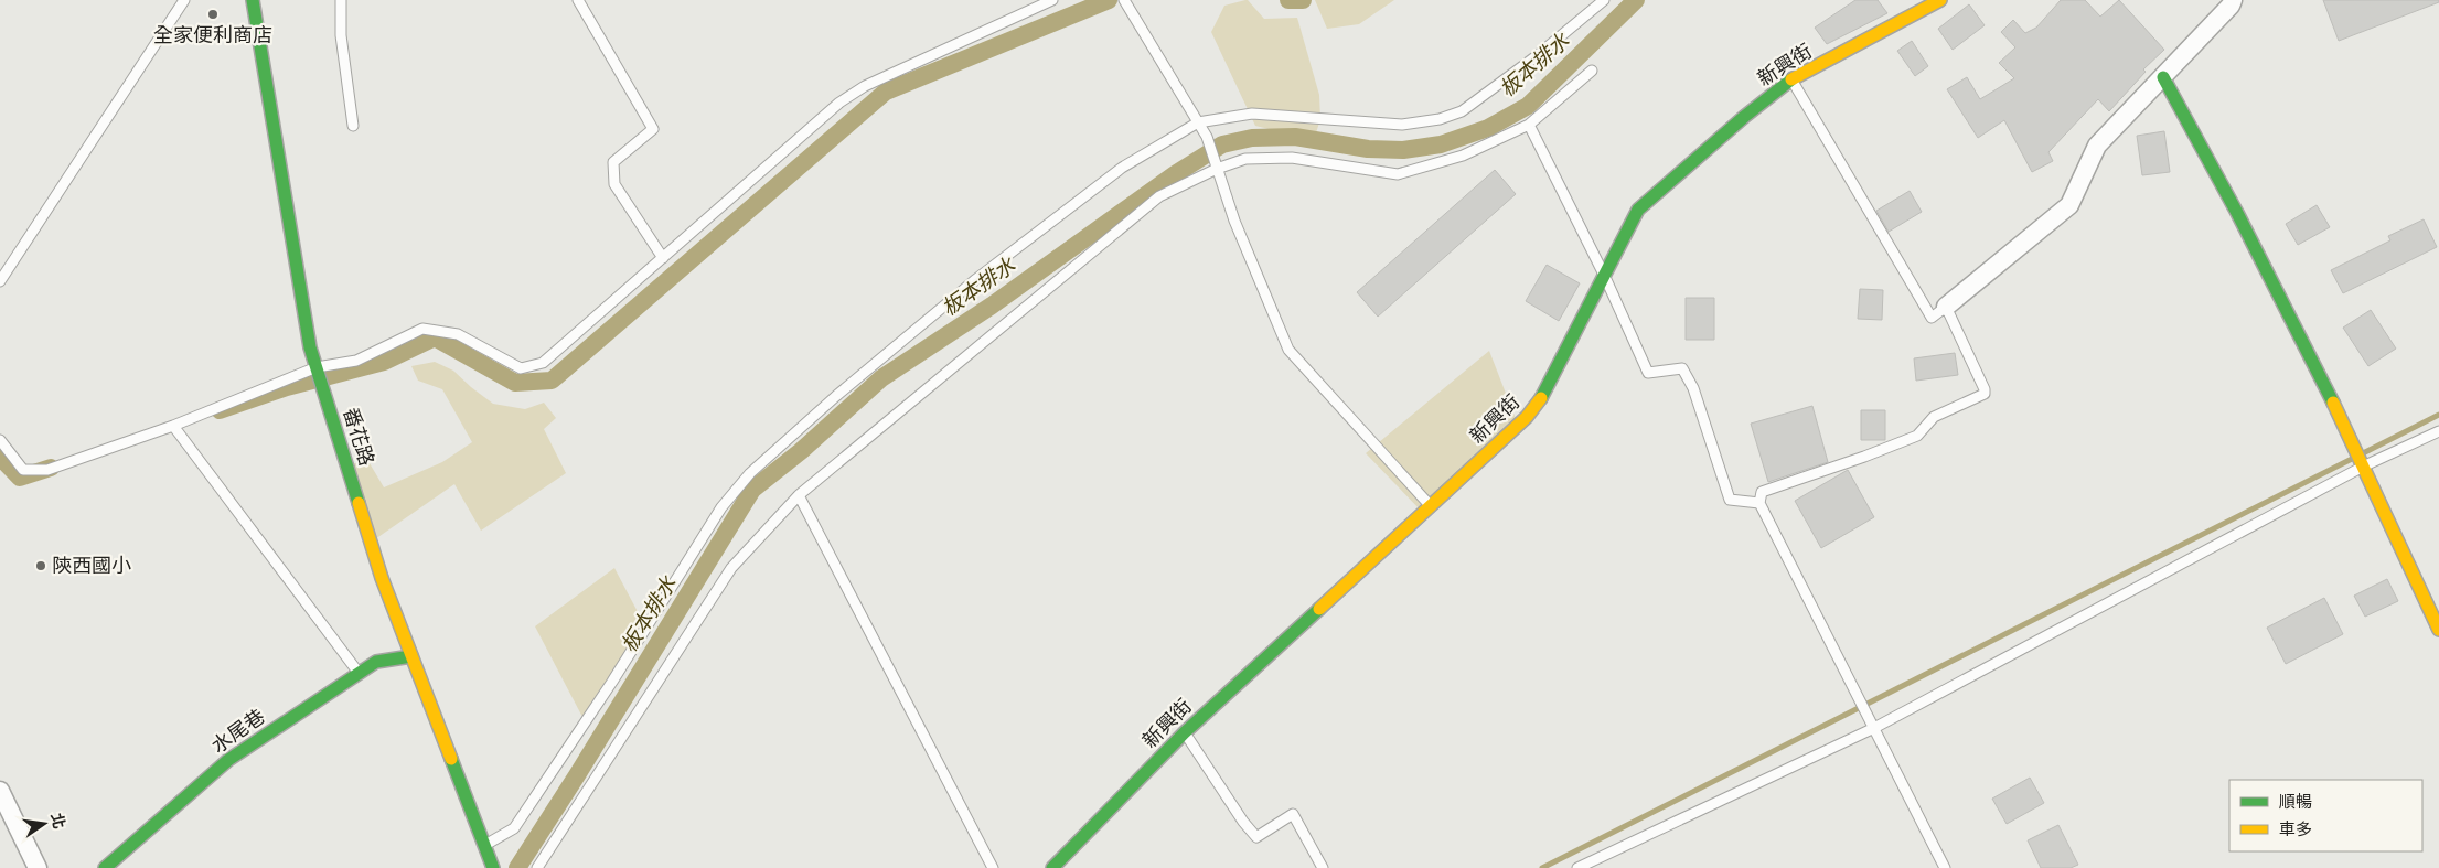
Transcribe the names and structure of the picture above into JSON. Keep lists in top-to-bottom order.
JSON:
{
  "streets": {
    "street": ["新興街", "番花路", "水尾巷"]
  },
  "crossings": [
    ["番花路", "水尾巷"]
  ],
  "water": ["板本排水"],
  "places": ["全家便利商店", "陝西國小"],
  "legend": ["順暢", "車多"],
  "north": "right"
}
